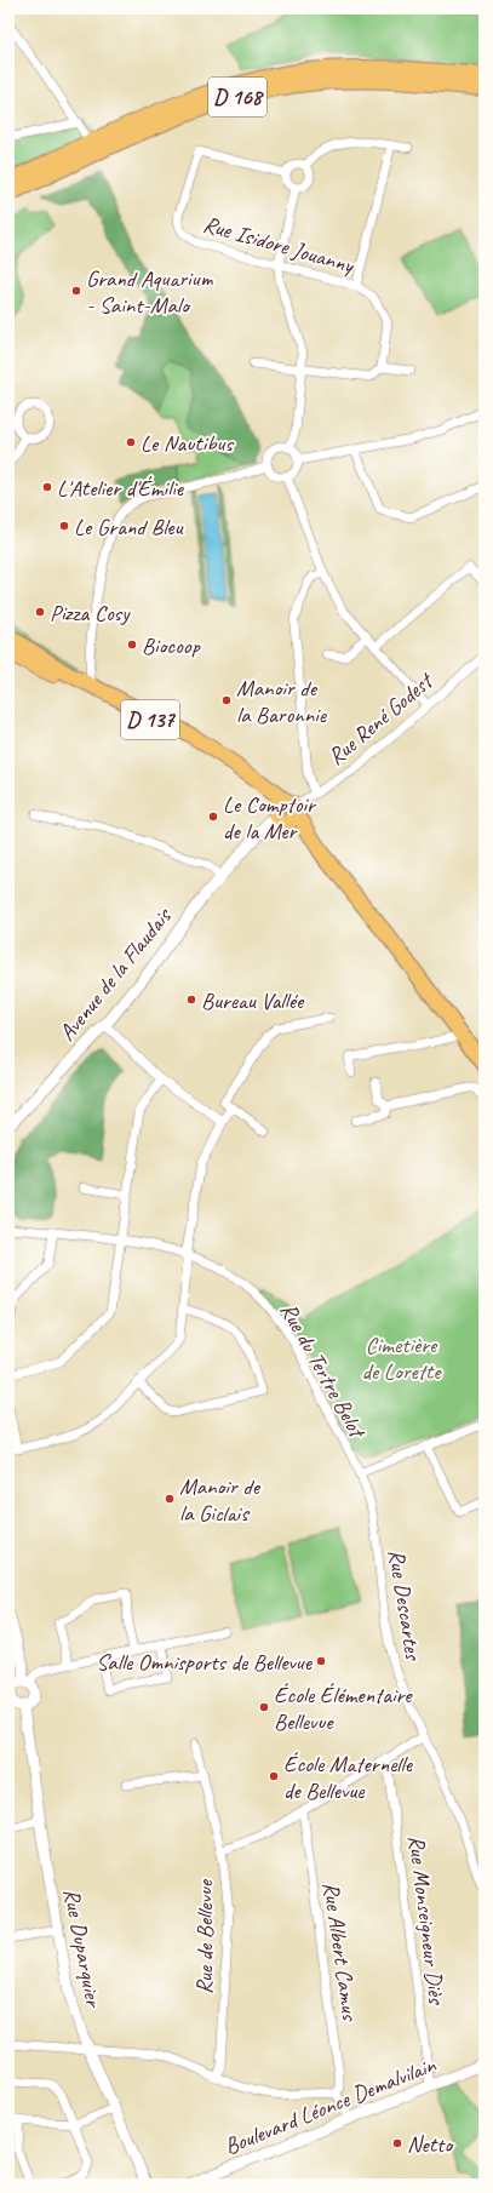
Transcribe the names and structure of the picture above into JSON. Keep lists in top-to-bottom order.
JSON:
{
  "streets": {
    "main road": ["D 168", "D 137"],
    "street": [
      "Rue Isidore Jouanny",
      "Rue René Godest",
      "Avenue de la Flaudais",
      "Rue du Tertre Belot",
      "Rue Descartes",
      "Rue Monseigneur Diès",
      "Rue de Bellevue",
      "Rue Duparquier",
      "Rue Albert Camus",
      "Boulevard Léonce Demalvilain"
    ]
  },
  "crossings": [
    ["Rue René Godest", "D 137"],
    ["Rue René Godest", "Avenue de la Flaudais"],
    ["D 137", "Avenue de la Flaudais"],
    ["Rue du Tertre Belot", "Rue Descartes"],
    ["Rue Monseigneur Diès", "Boulevard Léonce Demalvilain"]
  ],
  "parks": ["Cimetière de Lorette"],
  "places": [
    "Grand Aquarium - Saint-Malo",
    "Le Nautibus",
    "L'Atelier d'Émilie",
    "Le Grand Bleu",
    "Pizza Cosy",
    "Biocoop",
    "Manoir de la Baronnie",
    "Le Comptoir de la Mer",
    "Bureau Vallée",
    "Manoir de la Giclais",
    "Salle Omnisports de Bellevue",
    "École Élémentaire Bellevue",
    "École Maternelle de Bellevue",
    "Netto"
  ]
}
